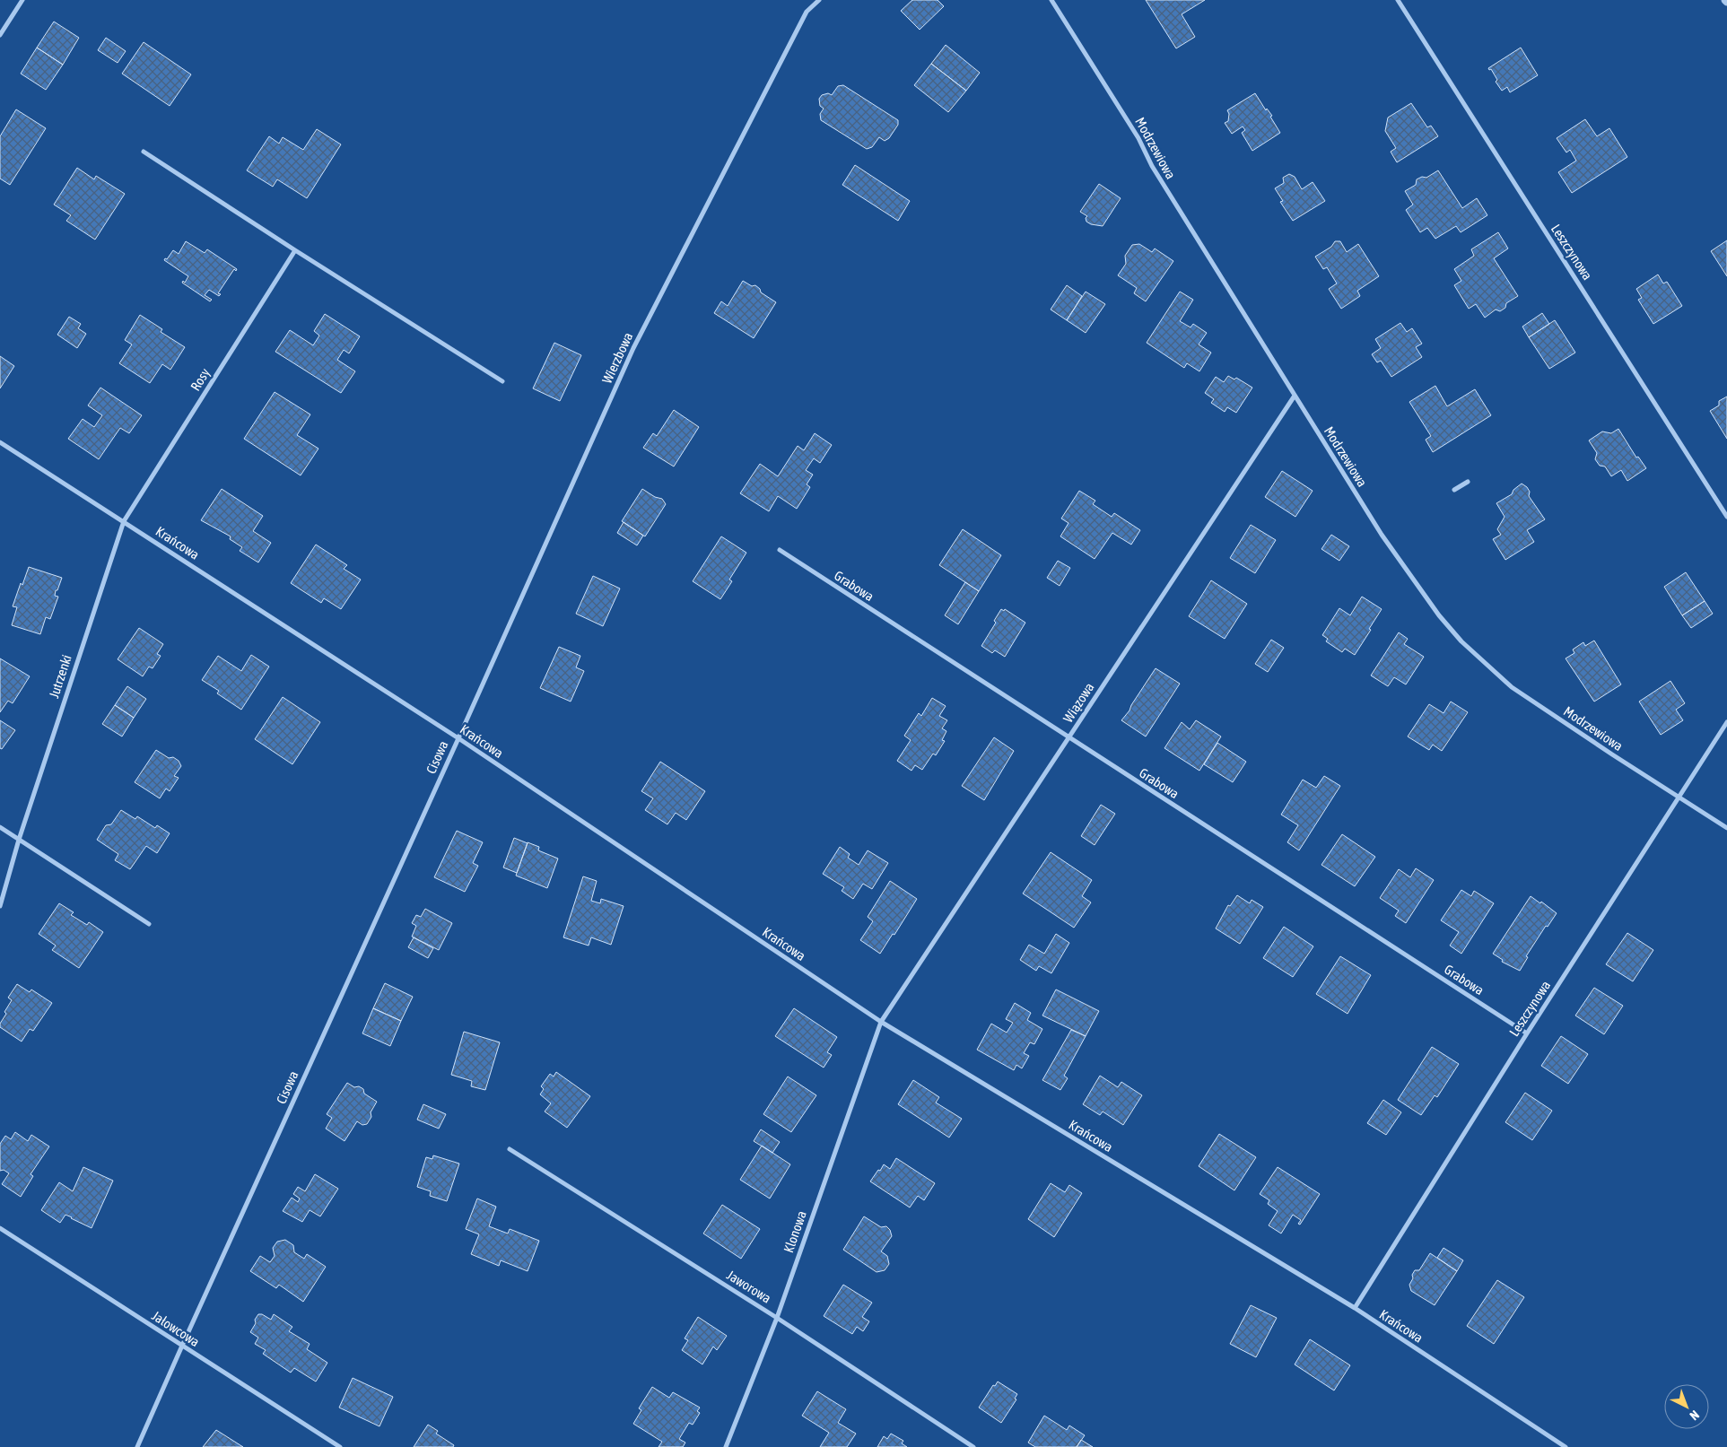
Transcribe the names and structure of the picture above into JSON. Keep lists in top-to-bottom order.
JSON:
{
  "streets": {
    "street": [
      "Modrzewiowa",
      "Leszczynowa",
      "Wierzbowa",
      "Rosy",
      "Krańcowa",
      "Grabowa",
      "Jutrzenki",
      "Wiązowa",
      "Cisowa",
      "Klonowa",
      "Jaworowa",
      "Jałowcowa"
    ]
  },
  "crossings": [
    ["Modrzewiowa", "Leszczynowa"],
    ["Modrzewiowa", "Wiązowa"],
    ["Leszczynowa", "Krańcowa"],
    ["Leszczynowa", "Grabowa"],
    ["Wierzbowa", "Krańcowa"],
    ["Wierzbowa", "Cisowa"],
    ["Rosy", "Krańcowa"],
    ["Rosy", "Jutrzenki"],
    ["Krańcowa", "Jutrzenki"],
    ["Krańcowa", "Wiązowa"],
    ["Krańcowa", "Cisowa"],
    ["Krańcowa", "Klonowa"],
    ["Grabowa", "Wiązowa"],
    ["Wiązowa", "Klonowa"],
    ["Cisowa", "Jałowcowa"],
    ["Klonowa", "Jaworowa"]
  ],
  "north": "bottom right"
}
